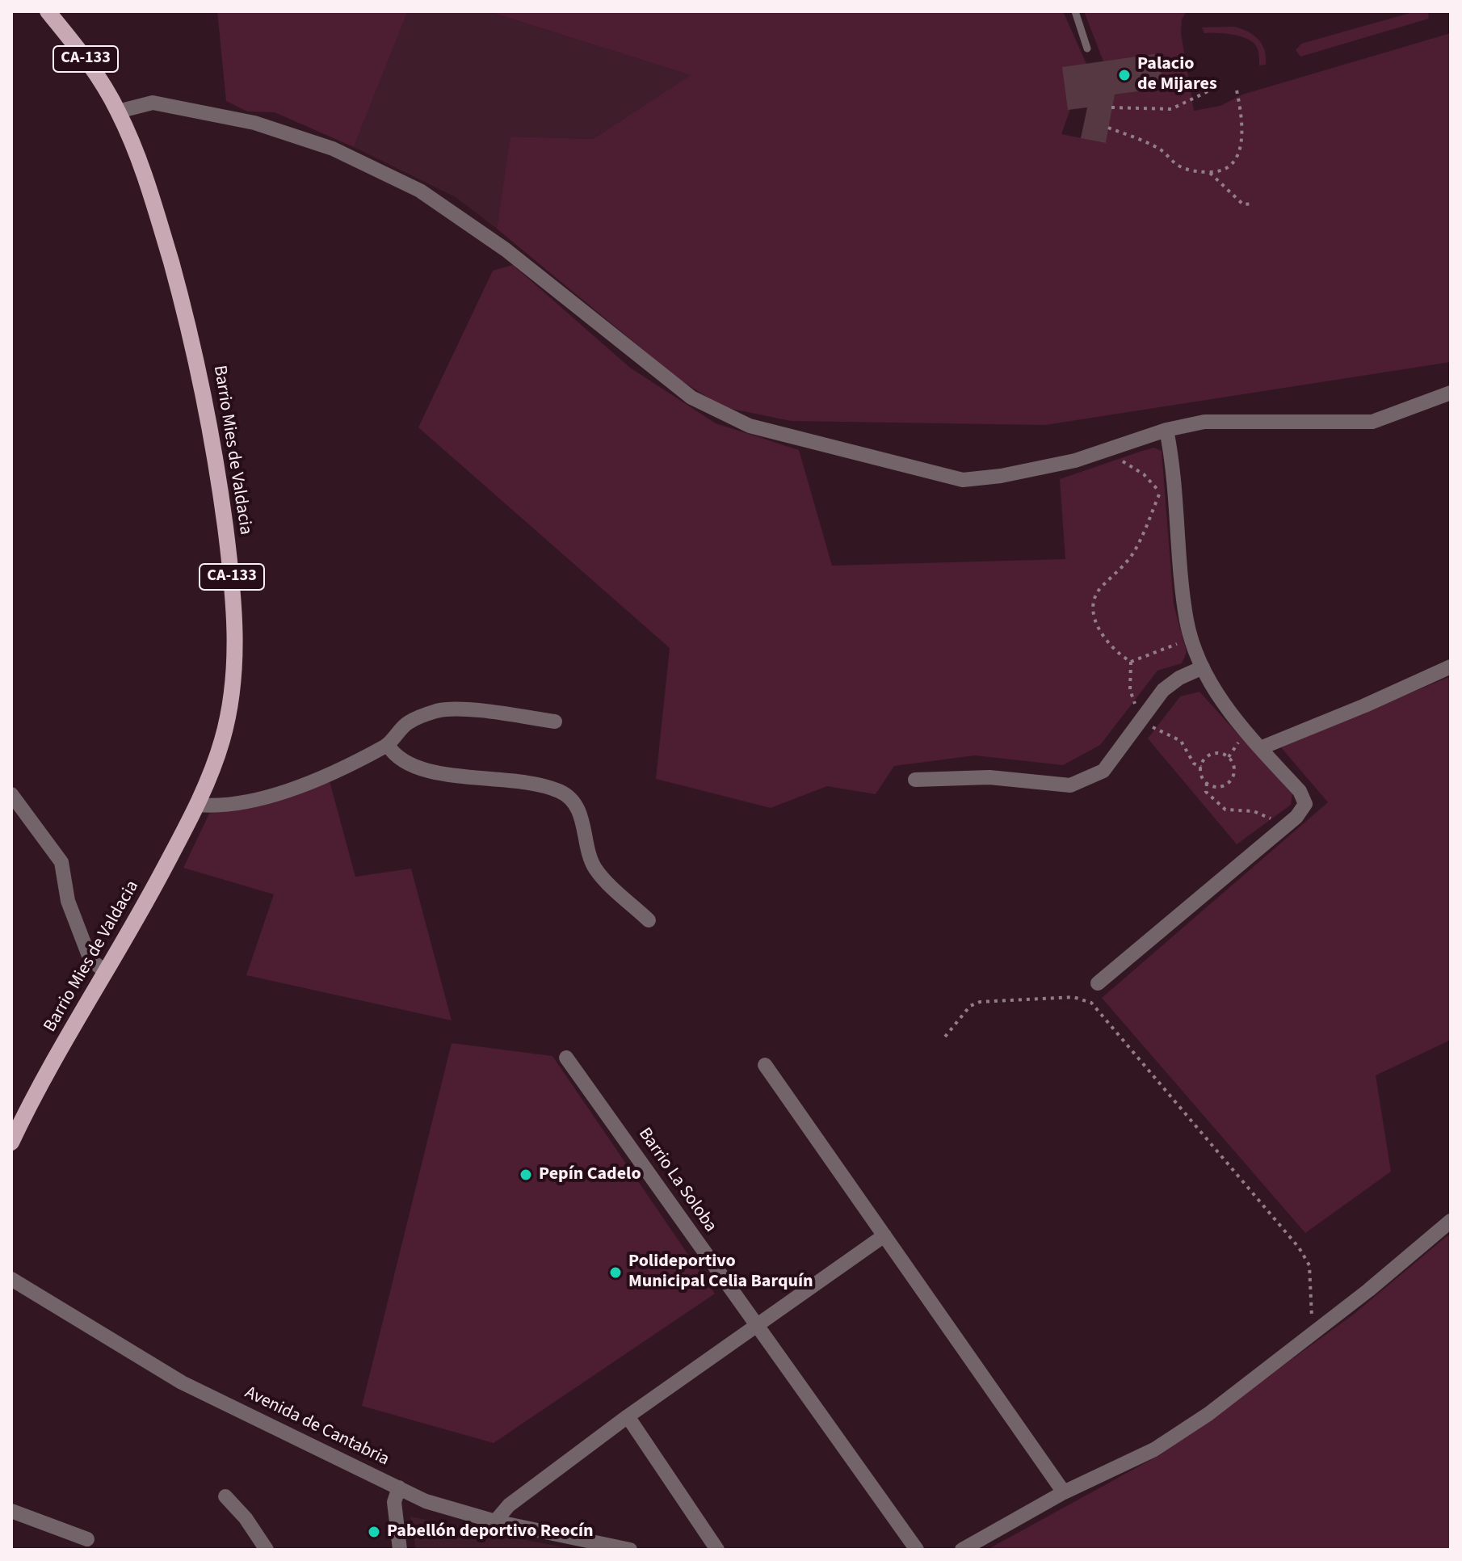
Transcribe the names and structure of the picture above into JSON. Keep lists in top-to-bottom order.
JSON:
{
  "streets": {
    "main road": ["CA-133", "Barrio Mies de Valdacia"],
    "street": ["Barrio La Soloba", "Avenida de Cantabria"]
  },
  "crossings": [
    ["CA-133", "Barrio Mies de Valdacia"]
  ],
  "places": [
    "Palacio de Mijares",
    "Pepín Cadelo",
    "Polideportivo Municipal Celia Barquín",
    "Pabellón deportivo Reocín"
  ]
}
